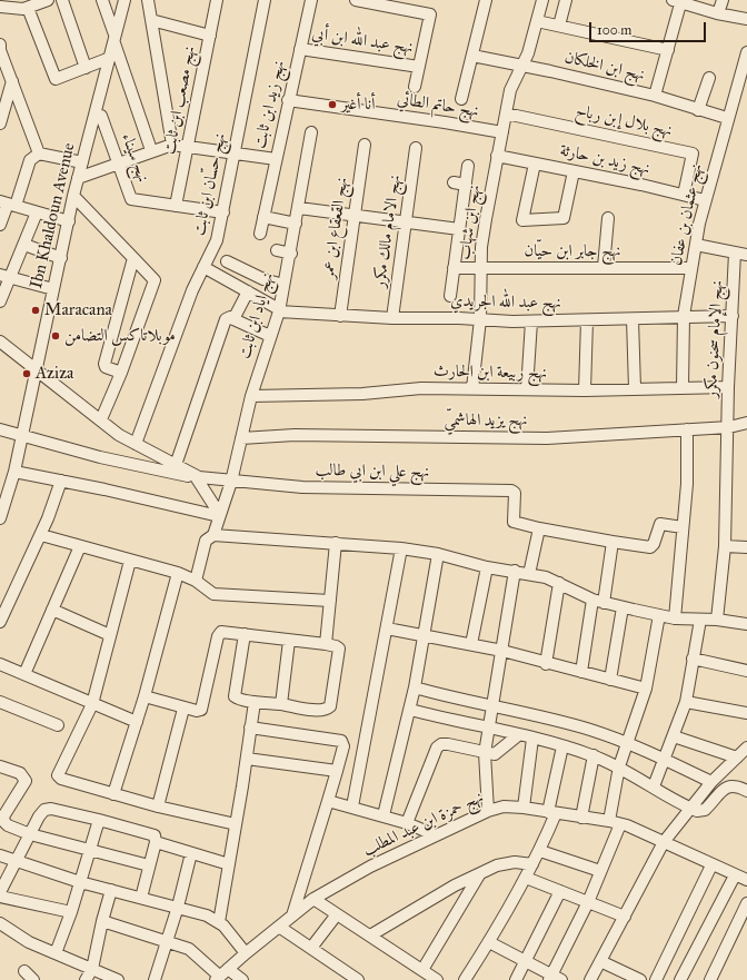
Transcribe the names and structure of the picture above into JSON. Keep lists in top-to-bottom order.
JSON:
{
  "streets": {
    "street": [
      "نهج عبد الله ابن أبي",
      "نهج ابن الخلكان",
      "نهج مصعب ابن ثابت",
      "نهج زيد ابن ثابت",
      "نهج حاتم الطائي",
      "نهج بلال إبن رباح",
      "نهج سيناء",
      "نهج زيد بن حارثة",
      "نهج حسّان ابن ثابت",
      "نهج عثمان بن عفان",
      "Ibn Khaldoun Avenue",
      "نهج ابن شهاب",
      "نهج القعقاع ابن عمر",
      "نهج الامام مالك مكرر",
      "نهج جابر ابن حيّان",
      "نهج عبد الله الجريدي",
      "نهج اياد ابن ثابت",
      "نهج الإمام سحنون مكرر",
      "نهج ربيعة ابن الحارث",
      "نهج يزيد الهاشميّ",
      "نهج علي ابن ابي طالب",
      "نهج حمزة ابن عبد المطلب"
    ]
  },
  "crossings": [
    ["نهج عبد الله ابن أبي", "نهج زيد ابن ثابت"],
    ["نهج ابن الخلكان", "نهج عثمان بن عفان"],
    ["نهج ابن الخلكان", "نهج ابن شهاب"],
    ["نهج مصعب ابن ثابت", "نهج سيناء"],
    ["نهج زيد ابن ثابت", "نهج حاتم الطائي"],
    ["نهج حاتم الطائي", "نهج ابن شهاب"],
    ["نهج بلال إبن رباح", "نهج زيد بن حارثة"],
    ["نهج بلال إبن رباح", "نهج ابن شهاب"],
    ["نهج سيناء", "نهج حسّان ابن ثابت"],
    ["نهج زيد بن حارثة", "نهج عثمان بن عفان"],
    ["نهج زيد بن حارثة", "نهج ابن شهاب"],
    ["نهج عثمان بن عفان", "نهج جابر ابن حيّان"],
    ["نهج عثمان بن عفان", "نهج عبد الله الجريدي"],
    ["نهج عثمان بن عفان", "نهج ربيعة ابن الحارث"],
    ["Ibn Khaldoun Avenue", "نهج علي ابن ابي طالب"],
    ["نهج ابن شهاب", "نهج جابر ابن حيّان"],
    ["نهج ابن شهاب", "نهج عبد الله الجريدي"],
    ["نهج ابن شهاب", "نهج ربيعة ابن الحارث"],
    ["نهج القعقاع ابن عمر", "نهج عبد الله الجريدي"],
    ["نهج الامام مالك مكرر", "نهج عبد الله الجريدي"],
    ["نهج عبد الله الجريدي", "نهج اياد ابن ثابت"],
    ["نهج عبد الله الجريدي", "نهج الإمام سحنون مكرر"],
    ["نهج اياد ابن ثابت", "نهج ربيعة ابن الحارث"],
    ["نهج اياد ابن ثابت", "نهج يزيد الهاشميّ"],
    ["نهج اياد ابن ثابت", "نهج علي ابن ابي طالب"],
    ["نهج الإمام سحنون مكرر", "نهج ربيعة ابن الحارث"],
    ["نهج الإمام سحنون مكرر", "نهج يزيد الهاشميّ"]
  ],
  "places": [
    "أنا أغير",
    "Maracana",
    "موبلاتاكس التضامن",
    "Aziza"
  ],
  "scale_bar": "100 m"
}
